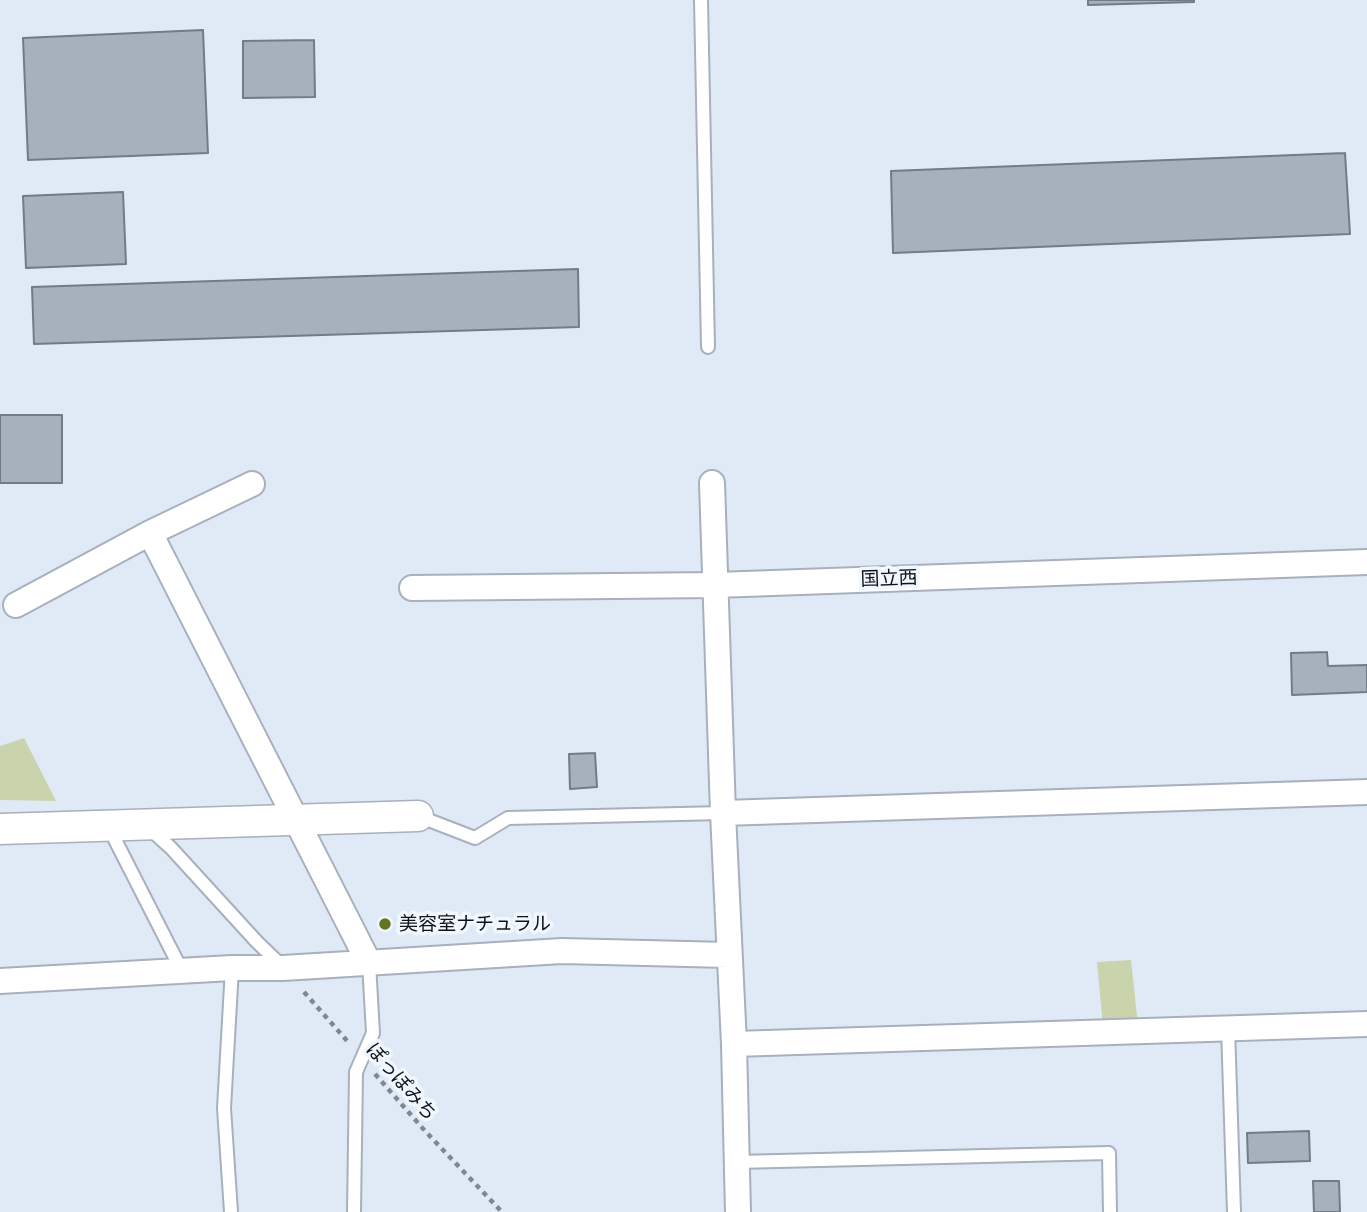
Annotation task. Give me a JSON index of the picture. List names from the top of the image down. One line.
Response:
{"streets":{"street":["国立西"],"path":["ぽっぽみち"]},"places":["美容室ナチュラル"]}
